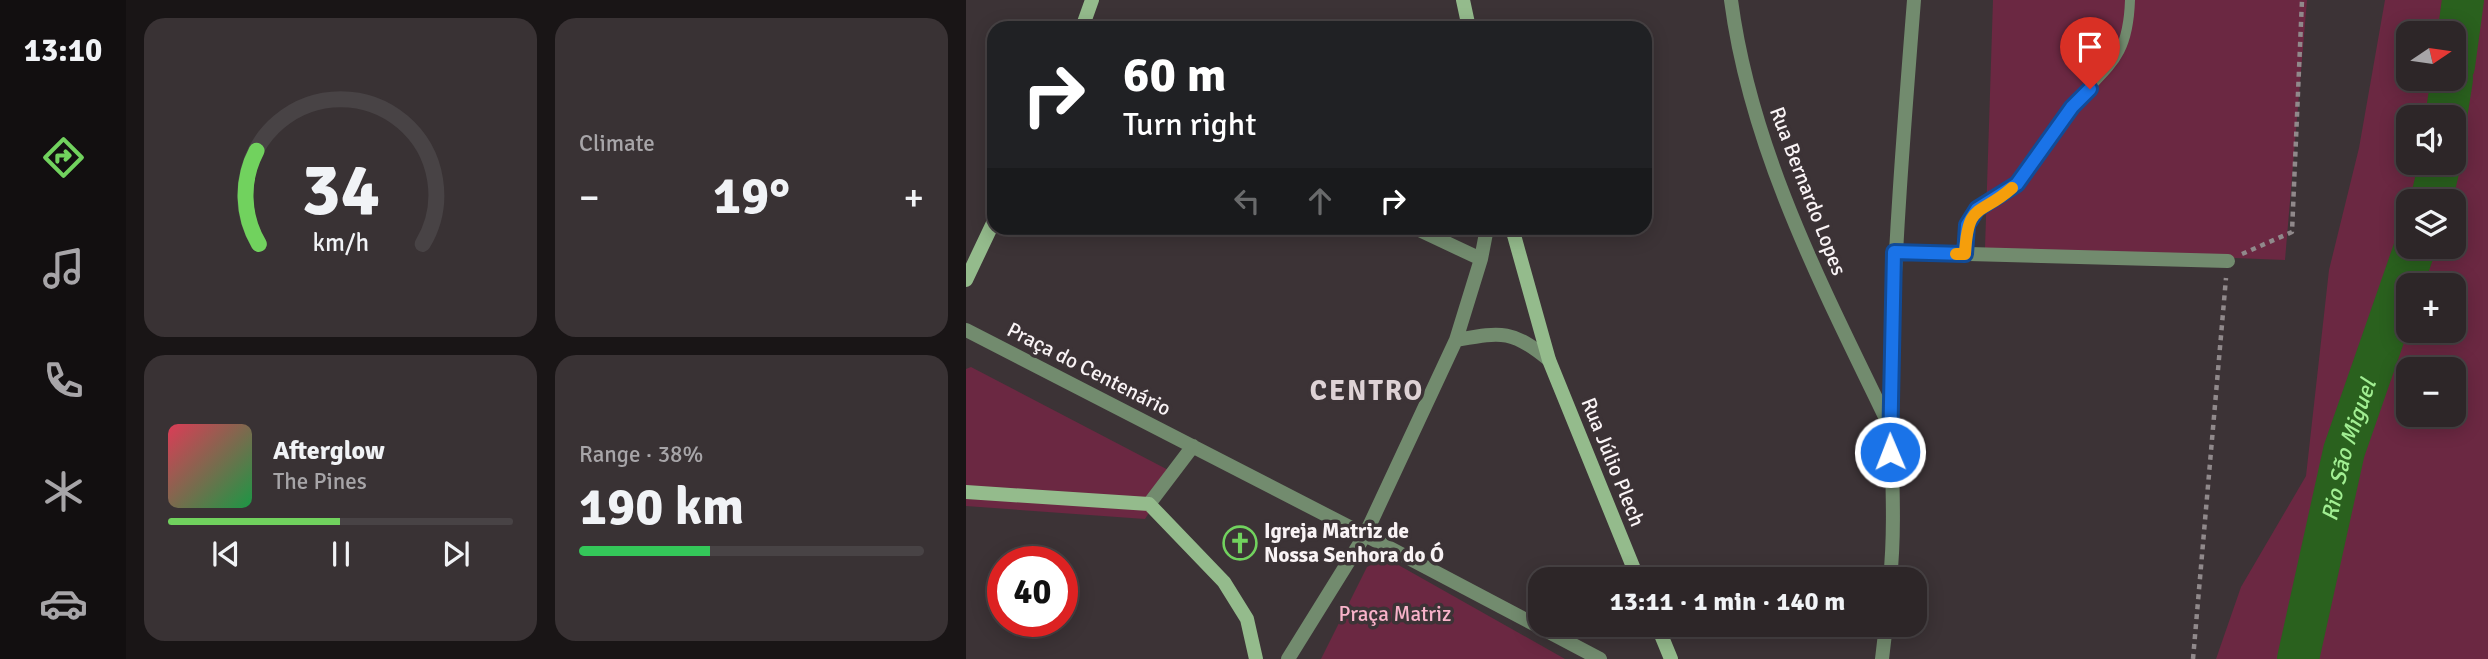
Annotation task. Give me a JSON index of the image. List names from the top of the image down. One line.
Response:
{"streets":{"main road":["Rua Júlio Plech"],"street":["Rua Bernardo Lopes","Praça do Centenário"]},"districts":["CENTRO"],"water":["Rio São Miguel"],"parks":["Praça Matriz"],"places":{"church":["Igreja Matriz de Nossa Senhora do Ó"]},"north":"right","page":{"tabs":"13:10","tile":["Climate",["Range · 38%","190 km"]],"map_buttons":["+","−"],"turn":["60 m","Turn right"],"heat":["−","19°","+"],"song":["Afterglow","The Pines"],"limit":"40","trip":"13:11 · 1 min · 140 m","gauge":["34","km/h"]}}
